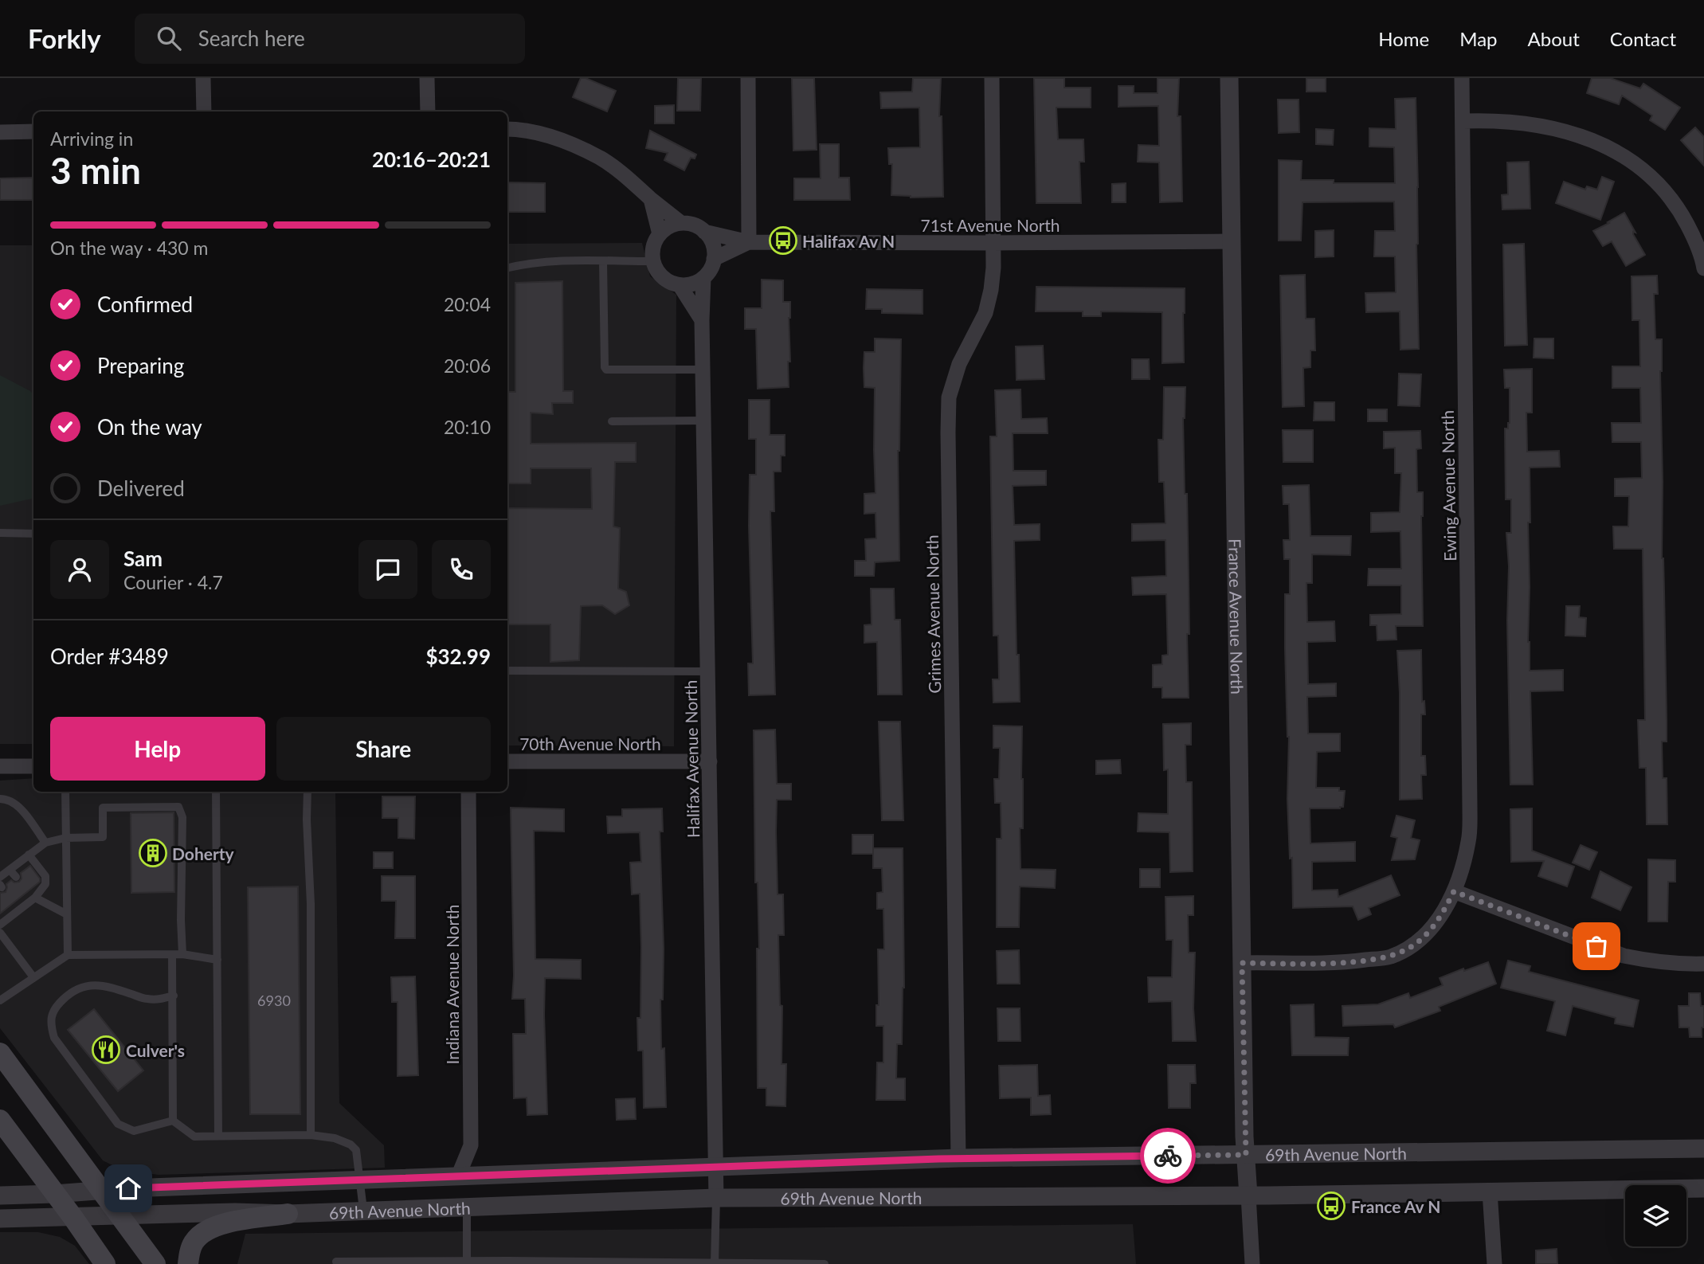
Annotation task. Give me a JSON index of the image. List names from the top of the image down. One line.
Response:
{"streets":{"street":["71st Avenue North","Ewing Avenue North","Grimes Avenue North","France Avenue North","70th Avenue North","Halifax Avenue North","Indiana Avenue North","69th Avenue North"]},"crossings":[["71st Avenue North","Grimes Avenue North"],["71st Avenue North","France Avenue North"],["71st Avenue North","Halifax Avenue North"],["Ewing Avenue North","France Avenue North"],["Grimes Avenue North","69th Avenue North"],["France Avenue North","69th Avenue North"],["70th Avenue North","Halifax Avenue North"],["Halifax Avenue North","69th Avenue North"],["Indiana Avenue North","69th Avenue North"]],"places":{"bus stop":["Halifax Av N","France Av N"],"building":["Doherty"],"restaurant":["Culver's"]},"house_numbers":["6930"],"page":{"header":"Forkly","search":"Search here","nav":["Home","Map","About","Contact"],"heading":["3 min","Arriving in","20:16–20:21"],"panel":["Sam","Courier · 4.7","Order #3489","$32.99"],"bar":"On the way · 430 m","list":[["Confirmed","20:04"],["Preparing","20:06"],["On the way","20:10"],"Delivered"],"buttons":["Help","Share"]}}
